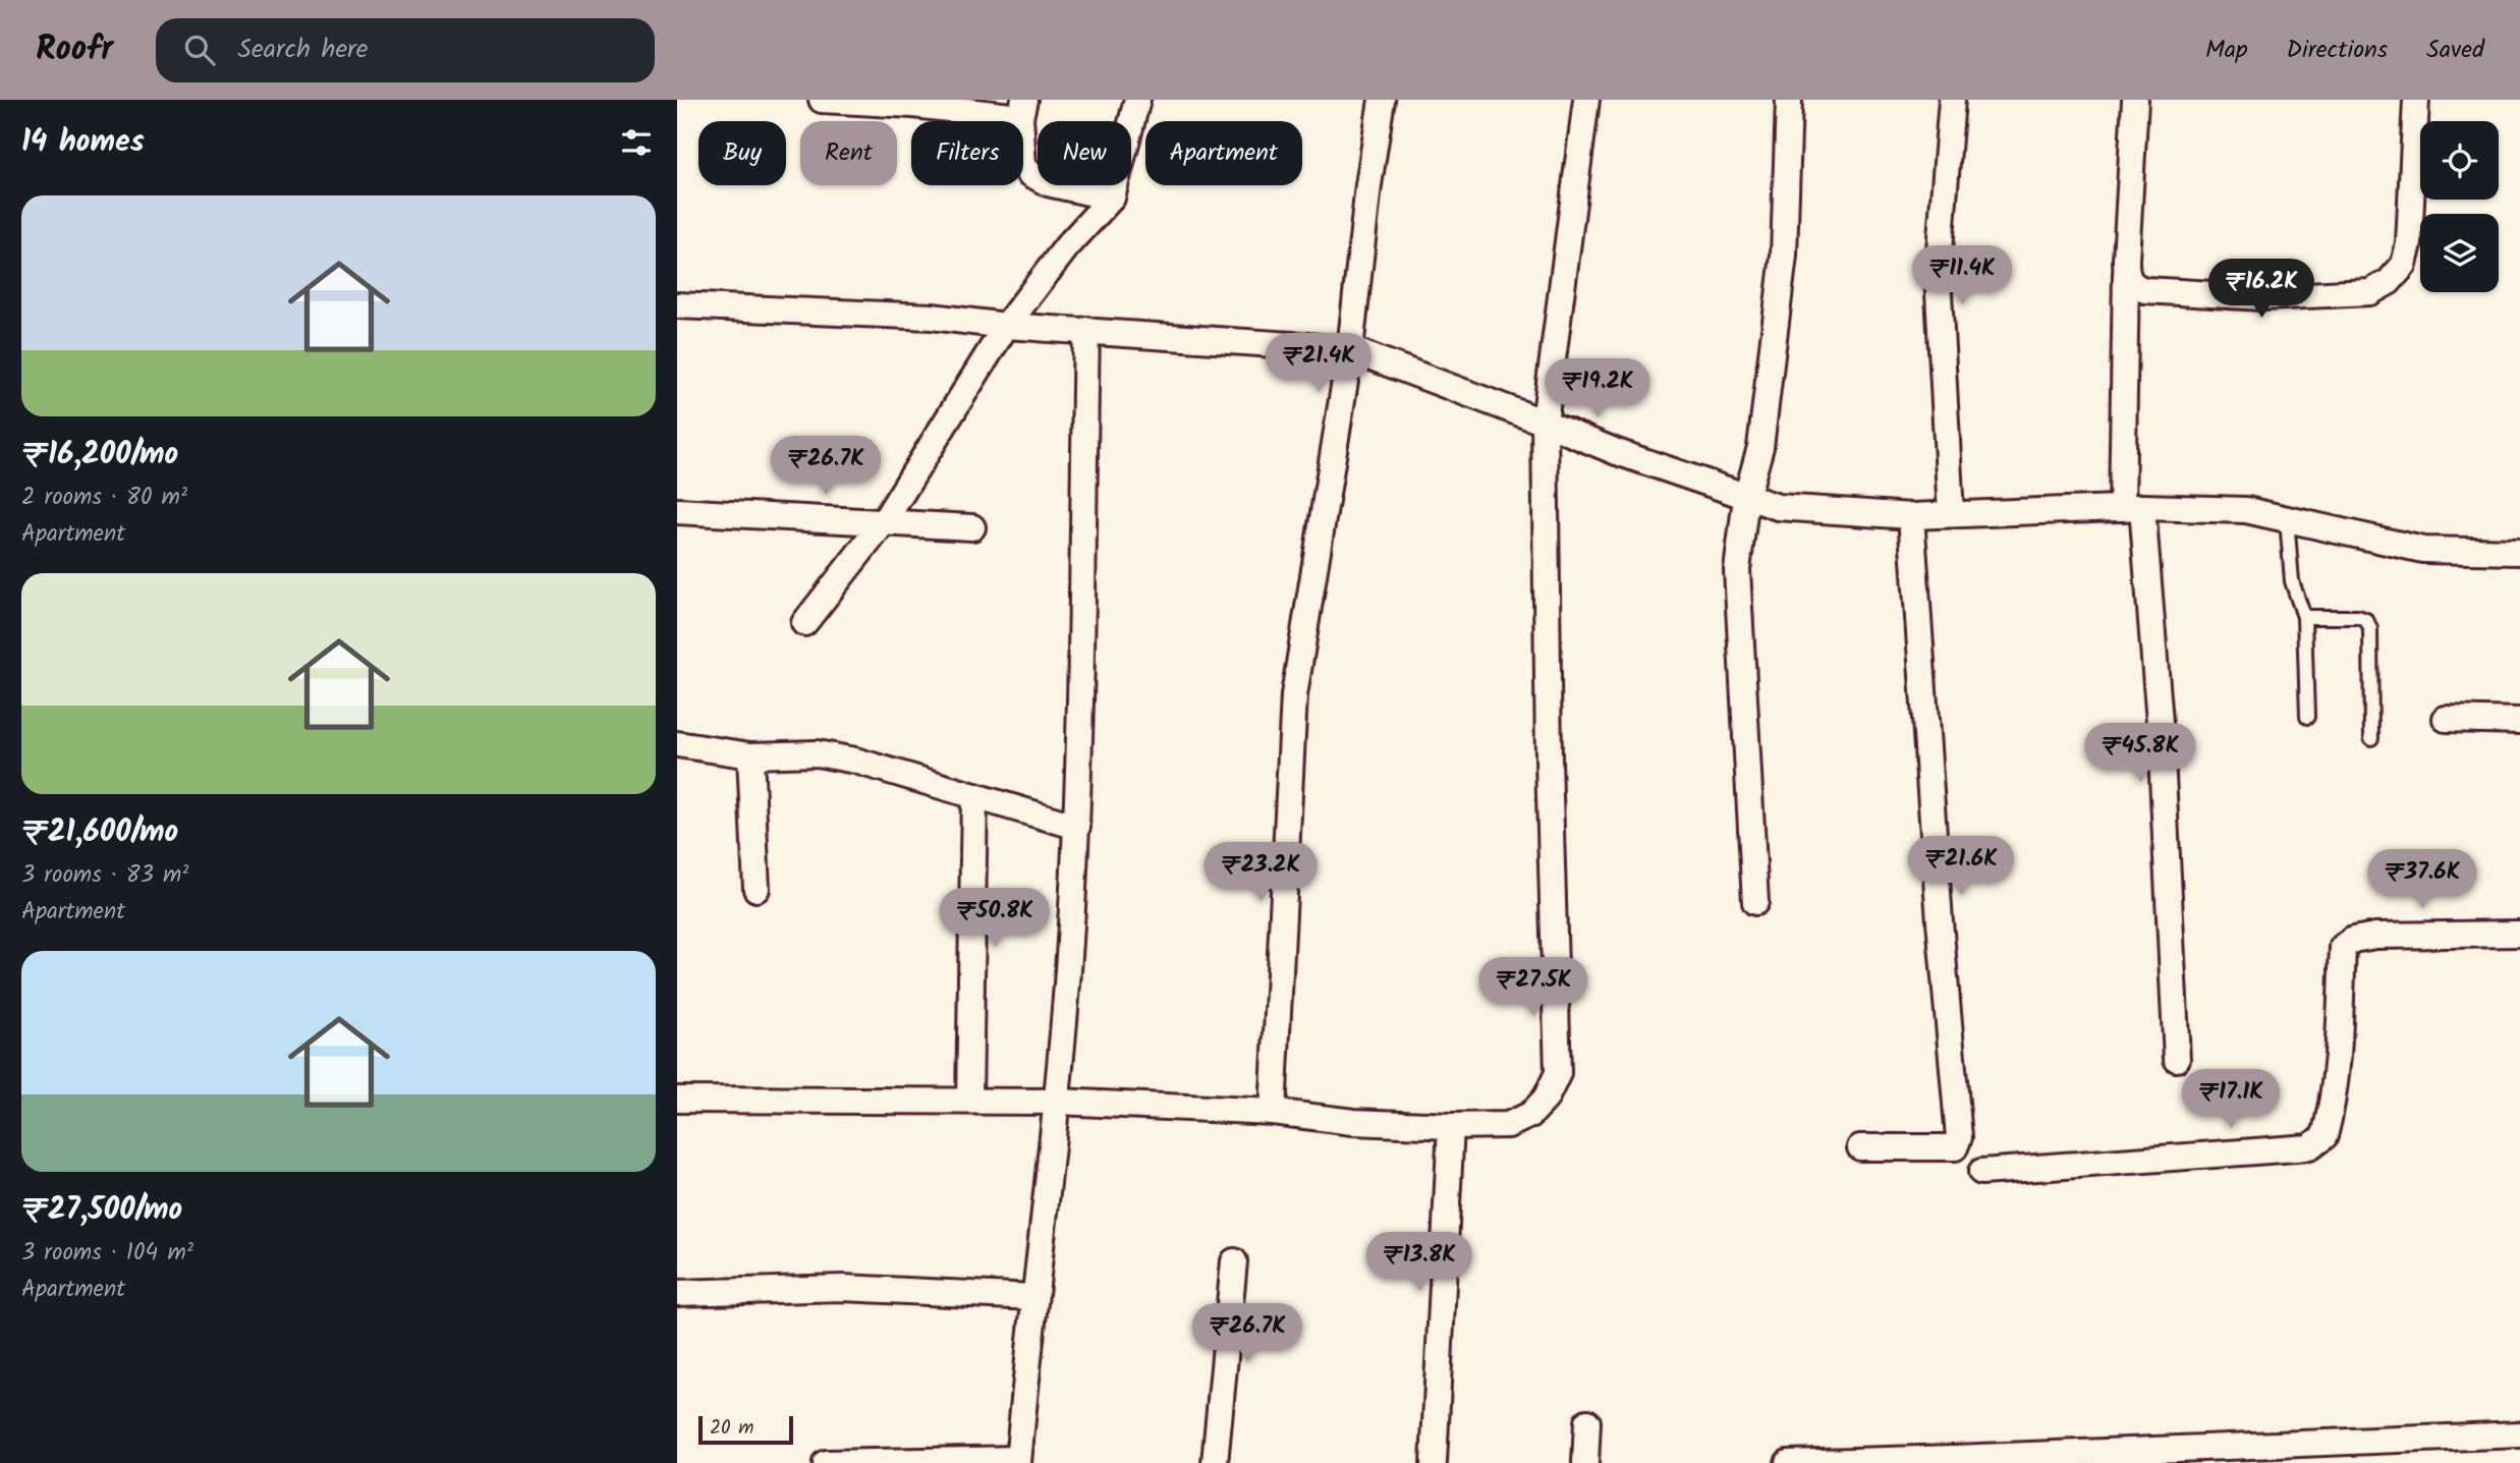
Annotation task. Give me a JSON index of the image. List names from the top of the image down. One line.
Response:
{"scale_bar":"20 m","page":{"header":"Roofr","search":"Search here","nav":["Map","Directions","Saved"],"heading":"14 homes","chip":["Buy","Rent","Filters","New","Apartment"],"list":[{"name":"₹16,200/mo","note":"2 rooms · 80 m² · Apartment"},{"name":"₹21,600/mo","note":"3 rooms · 83 m² · Apartment"},{"name":"₹27,500/mo","note":"3 rooms · 104 m² · Apartment"}],"price":["₹11.4K","₹16.2K","₹21.4K","₹19.2K","₹26.7K","₹45.8K","₹21.6K","₹23.2K","₹37.6K","₹50.8K","₹27.5K","₹17.1K","₹13.8K","₹26.7K"],"scale":"20 m"}}
